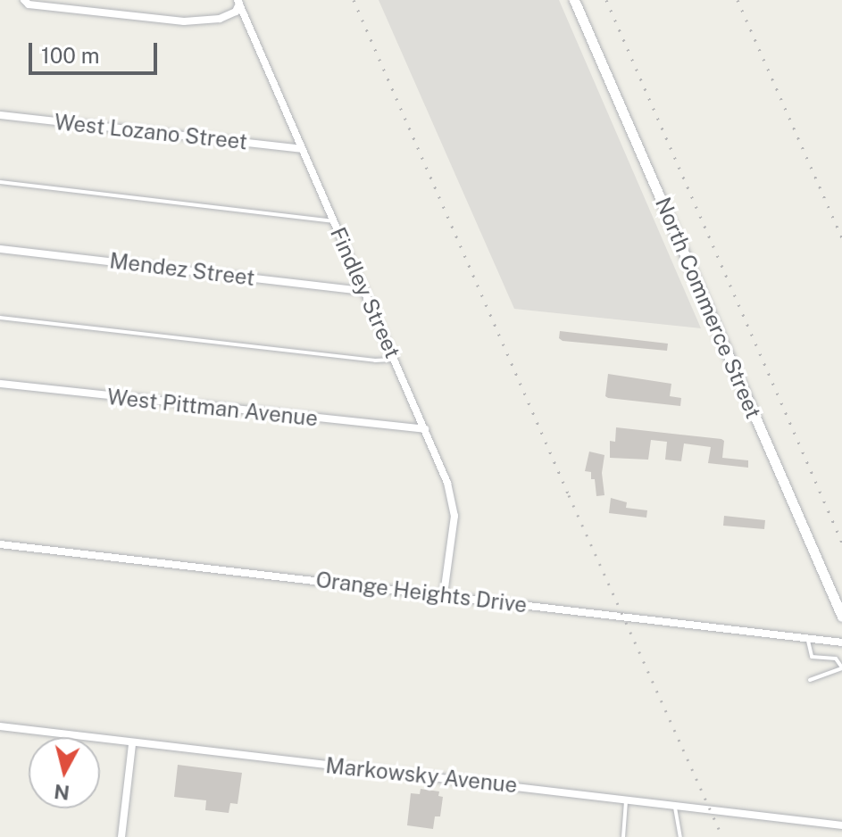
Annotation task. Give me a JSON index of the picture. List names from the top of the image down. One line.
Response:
{"streets":{"main road":["North Commerce Street"],"street":["West Lozano Street","Mendez Street","Findley Street","West Pittman Avenue","Orange Heights Drive","Markowsky Avenue"]},"crossings":[["West Lozano Street","Findley Street"],["Mendez Street","Findley Street"],["Findley Street","West Pittman Avenue"],["Findley Street","Orange Heights Drive"]],"scale_bar":"100 m","north":"bottom"}
